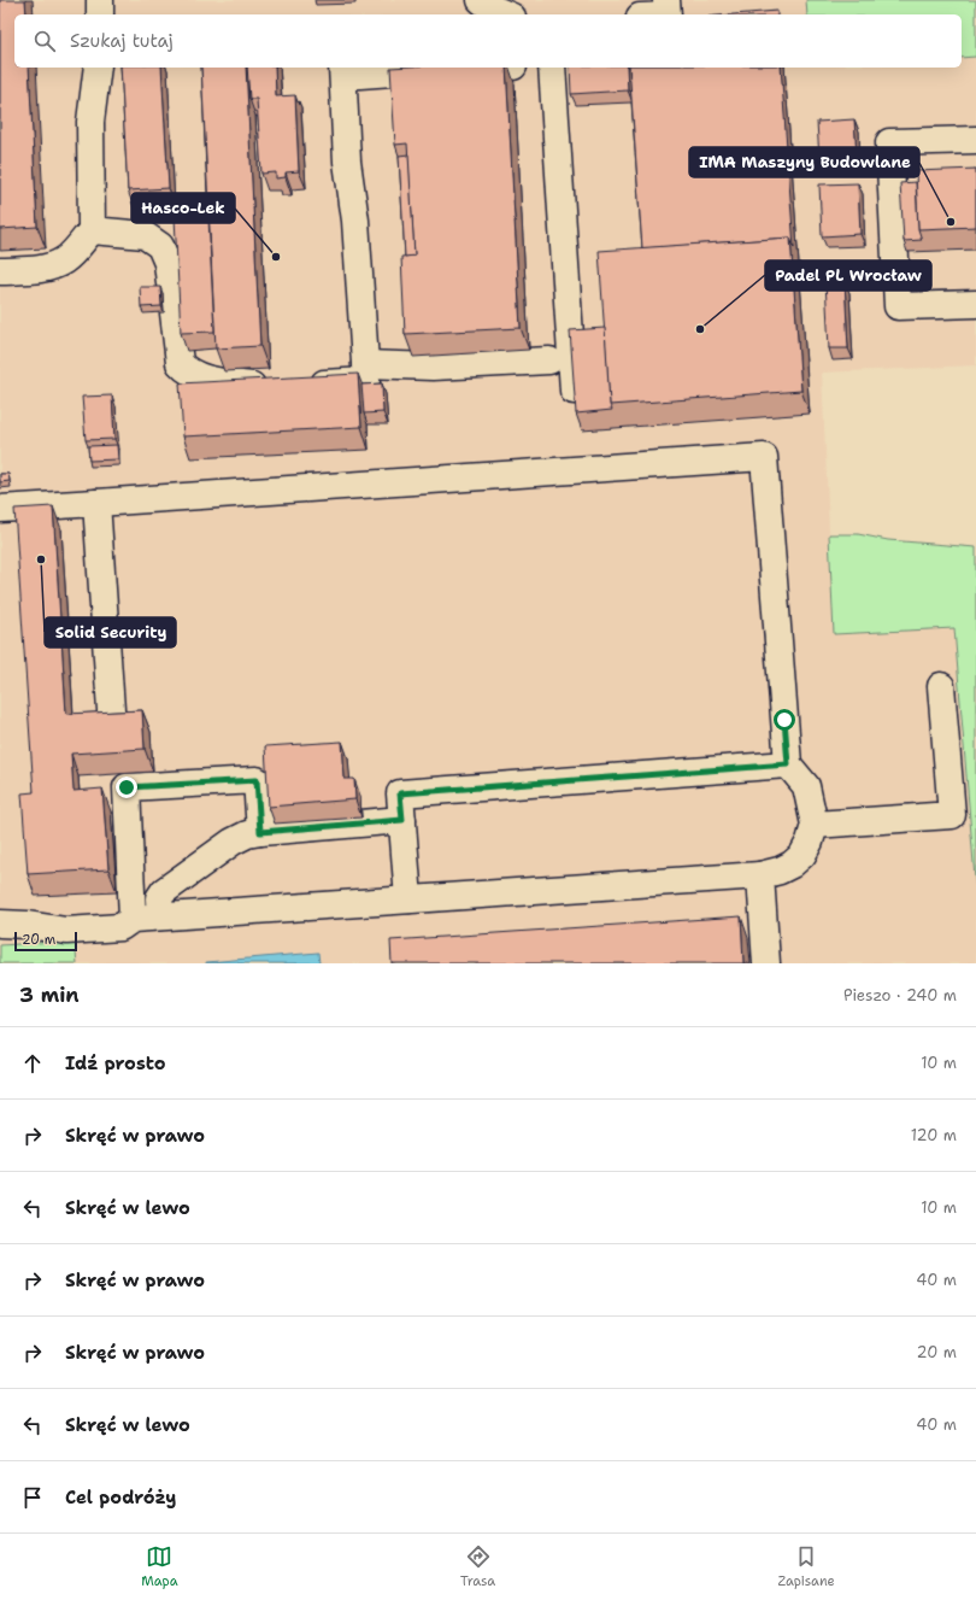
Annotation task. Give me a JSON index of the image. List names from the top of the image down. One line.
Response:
{"places":["IMA Maszyny Budowlane","Hasco-Lek","Padel PL Wrocław","Solid Security"],"scale_bar":"20 m","page":{"search":"Szukaj tutaj","scale":"20 m","heading":["3 min","Pieszo · 240 m"],"list":[["Idź prosto","10 m"],["Skręć w prawo","120 m"],["Skręć w lewo","10 m"],["Skręć w prawo","40 m"],["Skręć w prawo","20 m"],["Skręć w lewo","40 m"],"Cel podróży"],"nav":["Mapa","Trasa","Zapisane"]}}
